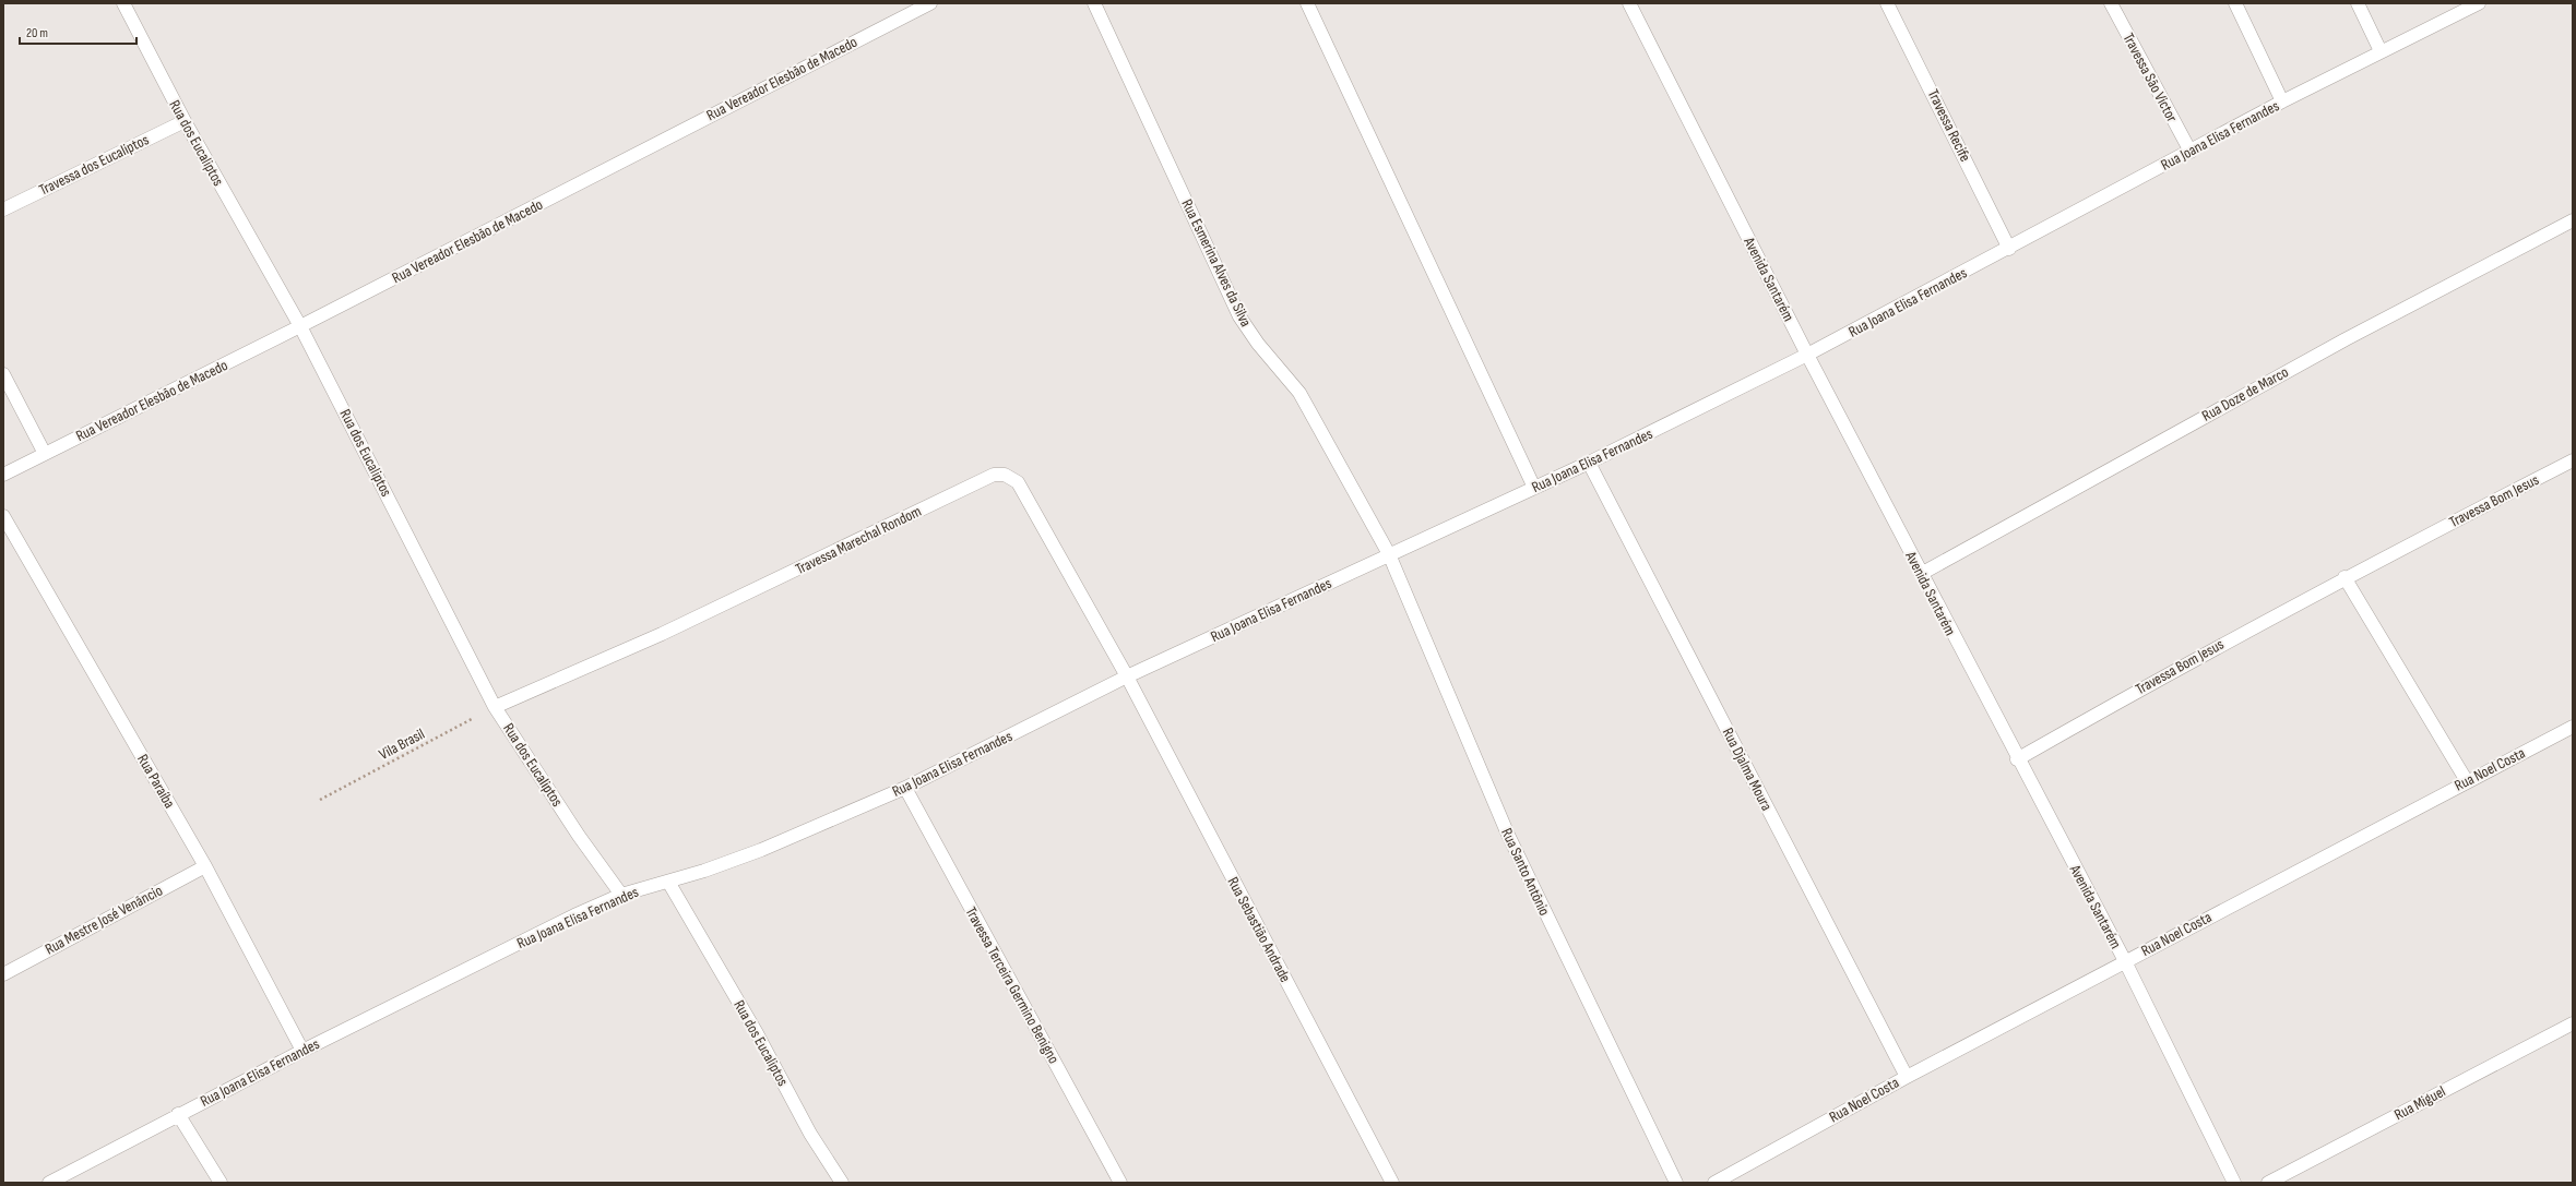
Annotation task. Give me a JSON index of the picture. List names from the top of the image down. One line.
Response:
{"streets":{"street":["Travessa São Victor","Rua Vereador Elesbão de Macedo","Travessa Recife","Rua Joana Elisa Fernandes","Rua dos Eucaliptos","Travessa dos Eucaliptos","Rua Esmerina Alves da Silva","Avenida Santarém","Rua Doze de Marco","Travessa Bom Jesus","Travessa Marechal Rondom","Rua Djalma Moura","Rua Noel Costa","Rua Paraíba","Rua Santo Antônio","Rua Mestre José Venâncio","Rua Sebastião Andrade","Travessa Terceira Germino Benigno","Rua Miguel"],"path":["Vila Brasil"]},"crossings":[["Travessa São Victor","Rua Joana Elisa Fernandes"],["Rua Vereador Elesbão de Macedo","Rua dos Eucaliptos"],["Travessa Recife","Rua Joana Elisa Fernandes"],["Rua Joana Elisa Fernandes","Rua dos Eucaliptos"],["Rua Joana Elisa Fernandes","Rua Esmerina Alves da Silva"],["Rua Joana Elisa Fernandes","Avenida Santarém"],["Rua Joana Elisa Fernandes","Travessa Marechal Rondom"],["Rua Joana Elisa Fernandes","Rua Djalma Moura"],["Rua Joana Elisa Fernandes","Rua Paraíba"],["Rua Joana Elisa Fernandes","Rua Santo Antônio"],["Rua Joana Elisa Fernandes","Rua Sebastião Andrade"],["Rua Joana Elisa Fernandes","Travessa Terceira Germino Benigno"],["Rua dos Eucaliptos","Travessa dos Eucaliptos"],["Rua dos Eucaliptos","Travessa Marechal Rondom"],["Rua dos Eucaliptos","Vila Brasil"],["Rua Esmerina Alves da Silva","Rua Santo Antônio"],["Avenida Santarém","Rua Doze de Marco"],["Avenida Santarém","Travessa Bom Jesus"],["Avenida Santarém","Rua Noel Costa"],["Travessa Marechal Rondom","Vila Brasil"],["Travessa Marechal Rondom","Rua Sebastião Andrade"],["Rua Djalma Moura","Rua Noel Costa"],["Rua Paraíba","Rua Mestre José Venâncio"]],"scale_bar":"20 m"}
